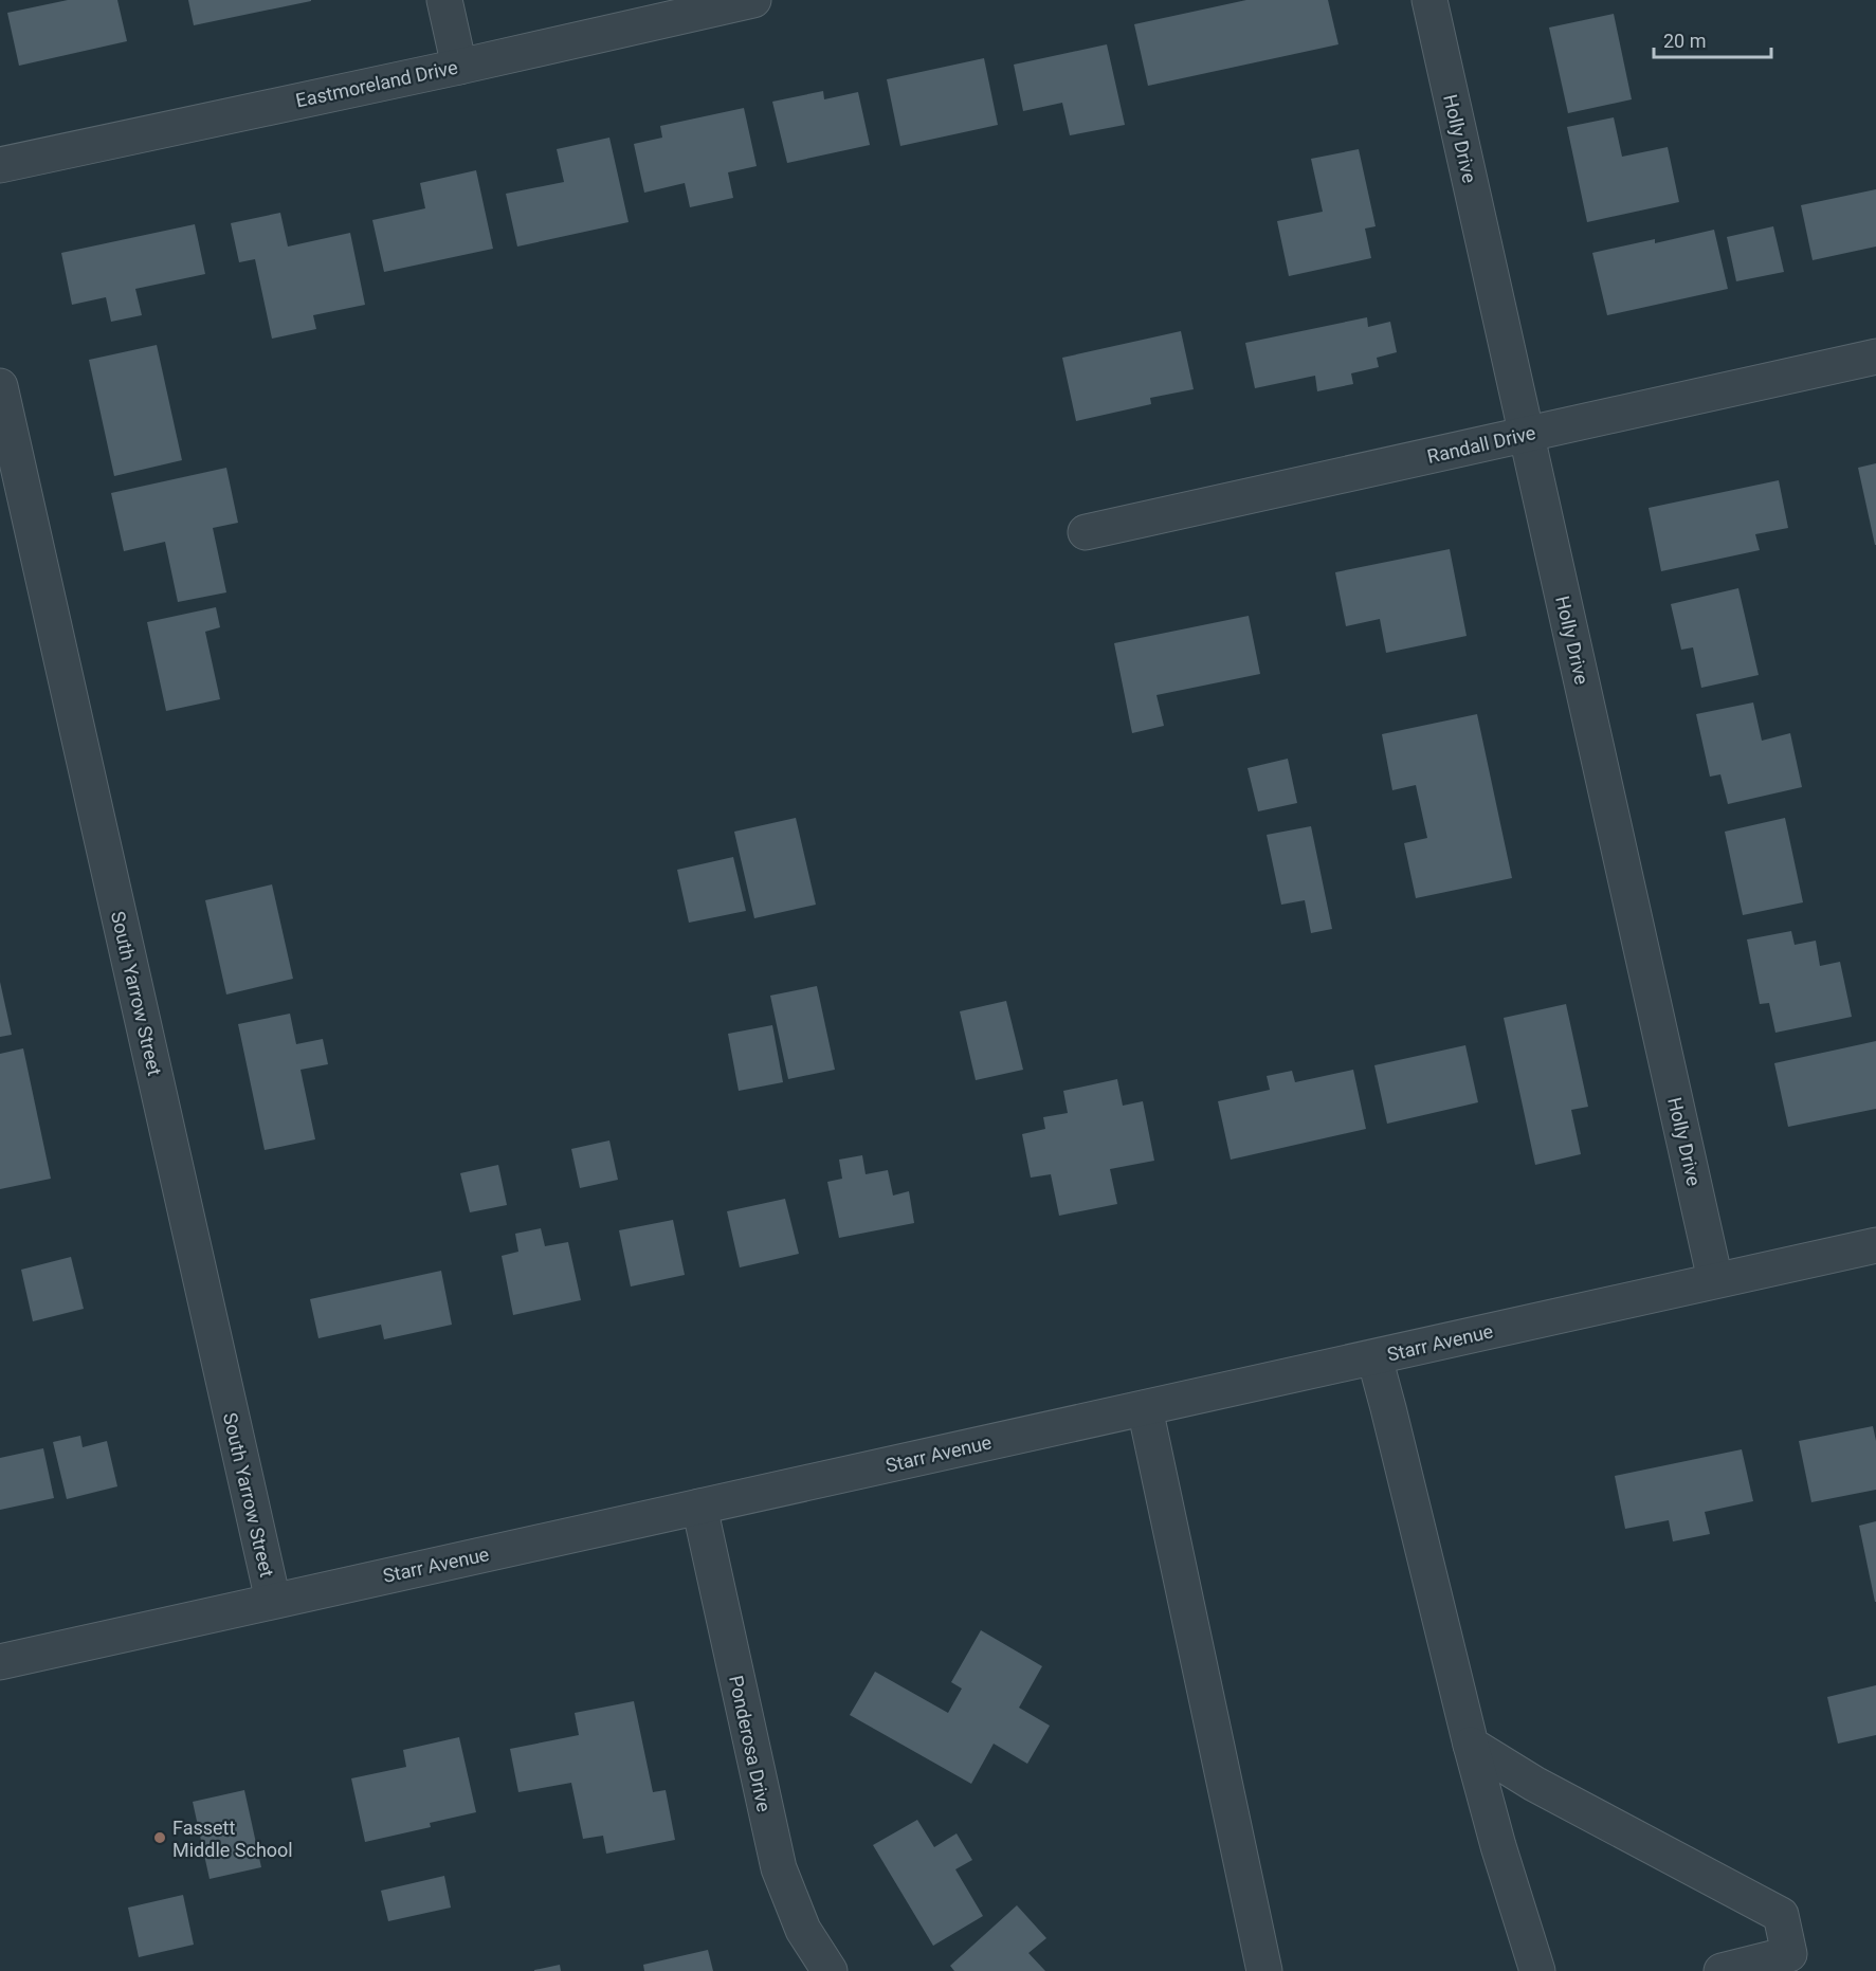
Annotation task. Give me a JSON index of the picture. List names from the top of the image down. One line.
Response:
{"streets":{"street":["Eastmoreland Drive","Holly Drive","Randall Drive","South Yarrow Street","Starr Avenue","Ponderosa Drive"]},"crossings":[["Holly Drive","Randall Drive"],["Holly Drive","Starr Avenue"],["South Yarrow Street","Starr Avenue"],["Starr Avenue","Ponderosa Drive"]],"places":["Fassett Middle School"],"scale_bar":"20 m"}
